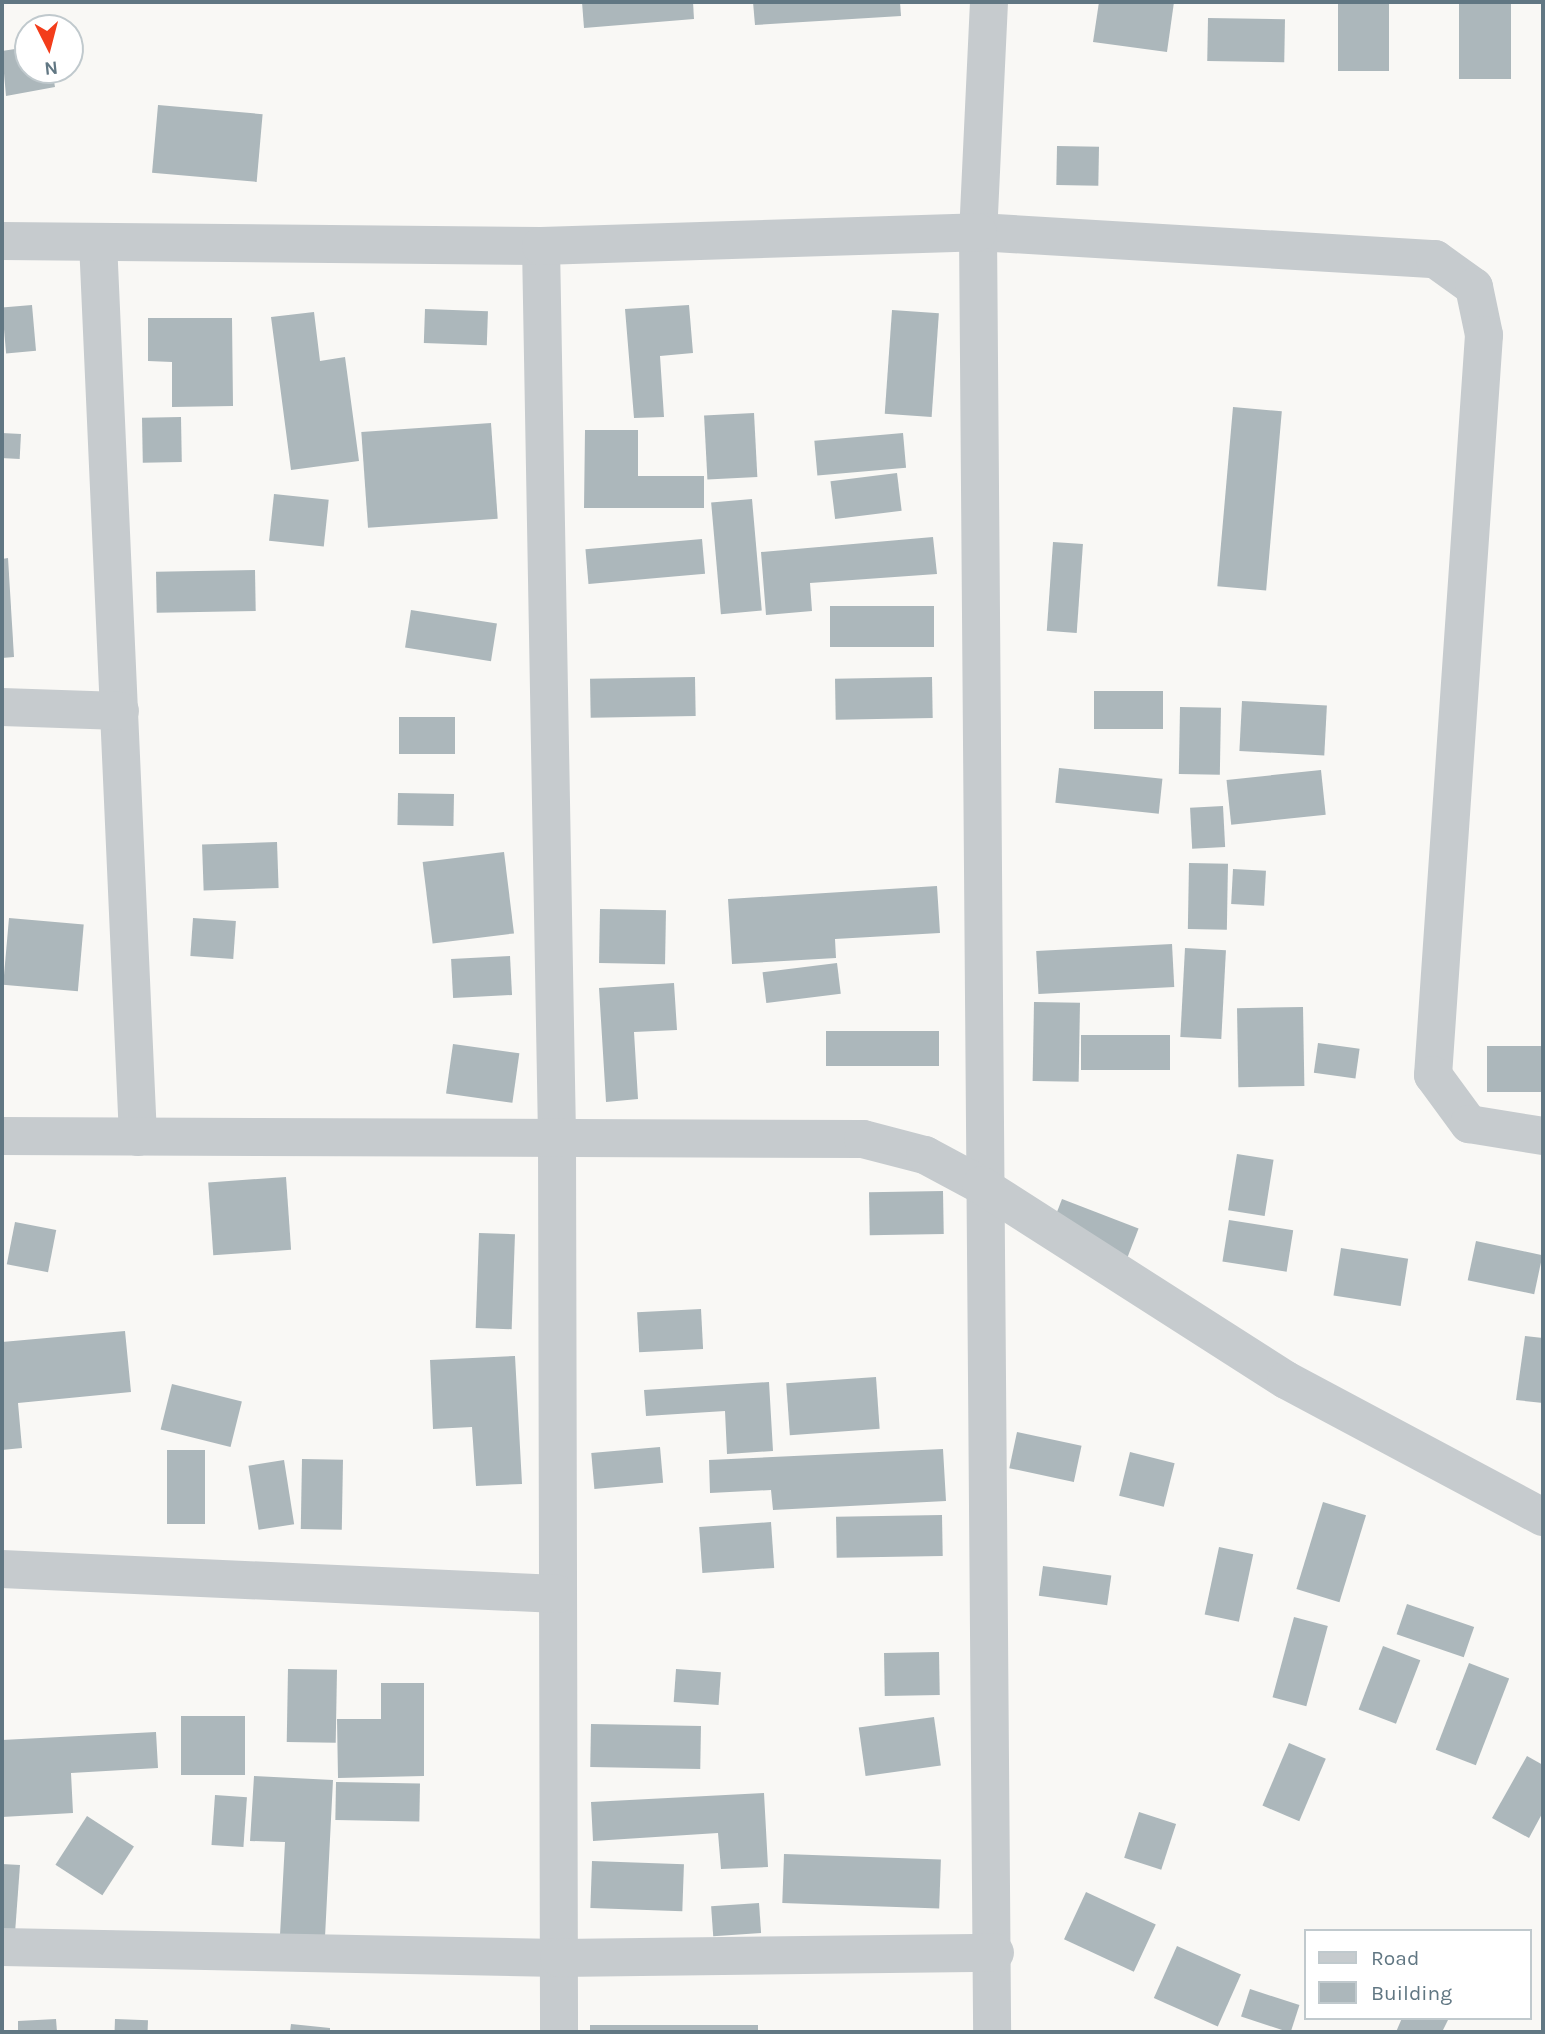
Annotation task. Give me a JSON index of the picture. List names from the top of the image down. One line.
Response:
{"legend":["Road","Building"],"north":"bottom"}
